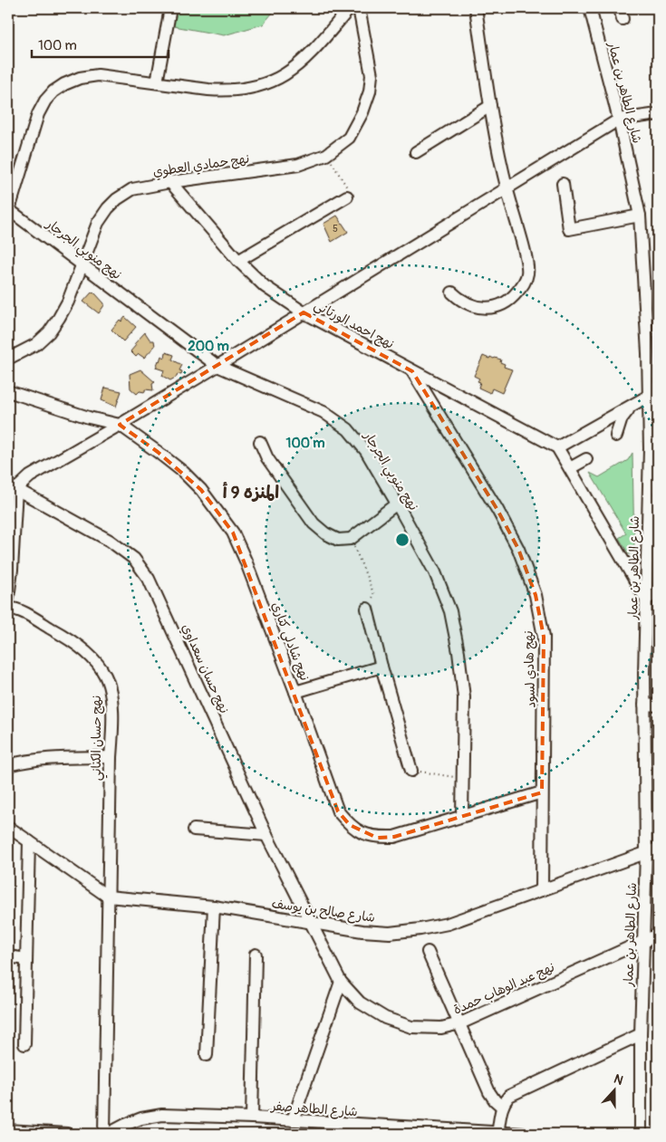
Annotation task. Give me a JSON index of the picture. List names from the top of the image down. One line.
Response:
{"streets":{"street":["شارع الطاهر بن عمار","نهج حمادي العطوي","نهج منوبي الجرجار","نهج احمد الورتاني","نهج شادلي كتاري","نهج حسان سعداوي","نهج هادي لسود","نهج حسان الكناني","شارع صالح بن يوسف","نهج عبد الوهاب حمدة","شارع الطاهر صفر"]},"crossings":[["شارع الطاهر بن عمار","شارع صالح بن يوسف"],["شارع الطاهر بن عمار","نهج عبد الوهاب حمدة"],["نهج حمادي العطوي","نهج منوبي الجرجار"],["نهج حمادي العطوي","نهج احمد الورتاني"],["نهج منوبي الجرجار","نهج شادلي كتاري"],["نهج احمد الورتاني","نهج هادي لسود"],["نهج شادلي كتاري","نهج هادي لسود"],["نهج حسان سعداوي","شارع صالح بن يوسف"],["نهج حسان سعداوي","نهج عبد الوهاب حمدة"],["نهج هادي لسود","شارع صالح بن يوسف"],["نهج حسان الكناني","شارع صالح بن يوسف"],["شارع صالح بن يوسف","نهج عبد الوهاب حمدة"]],"districts":["المنزه 9 أ"],"house_numbers":["5"],"scale_bar":"100 m","north":"top","rings":["200 m","100 m"]}
